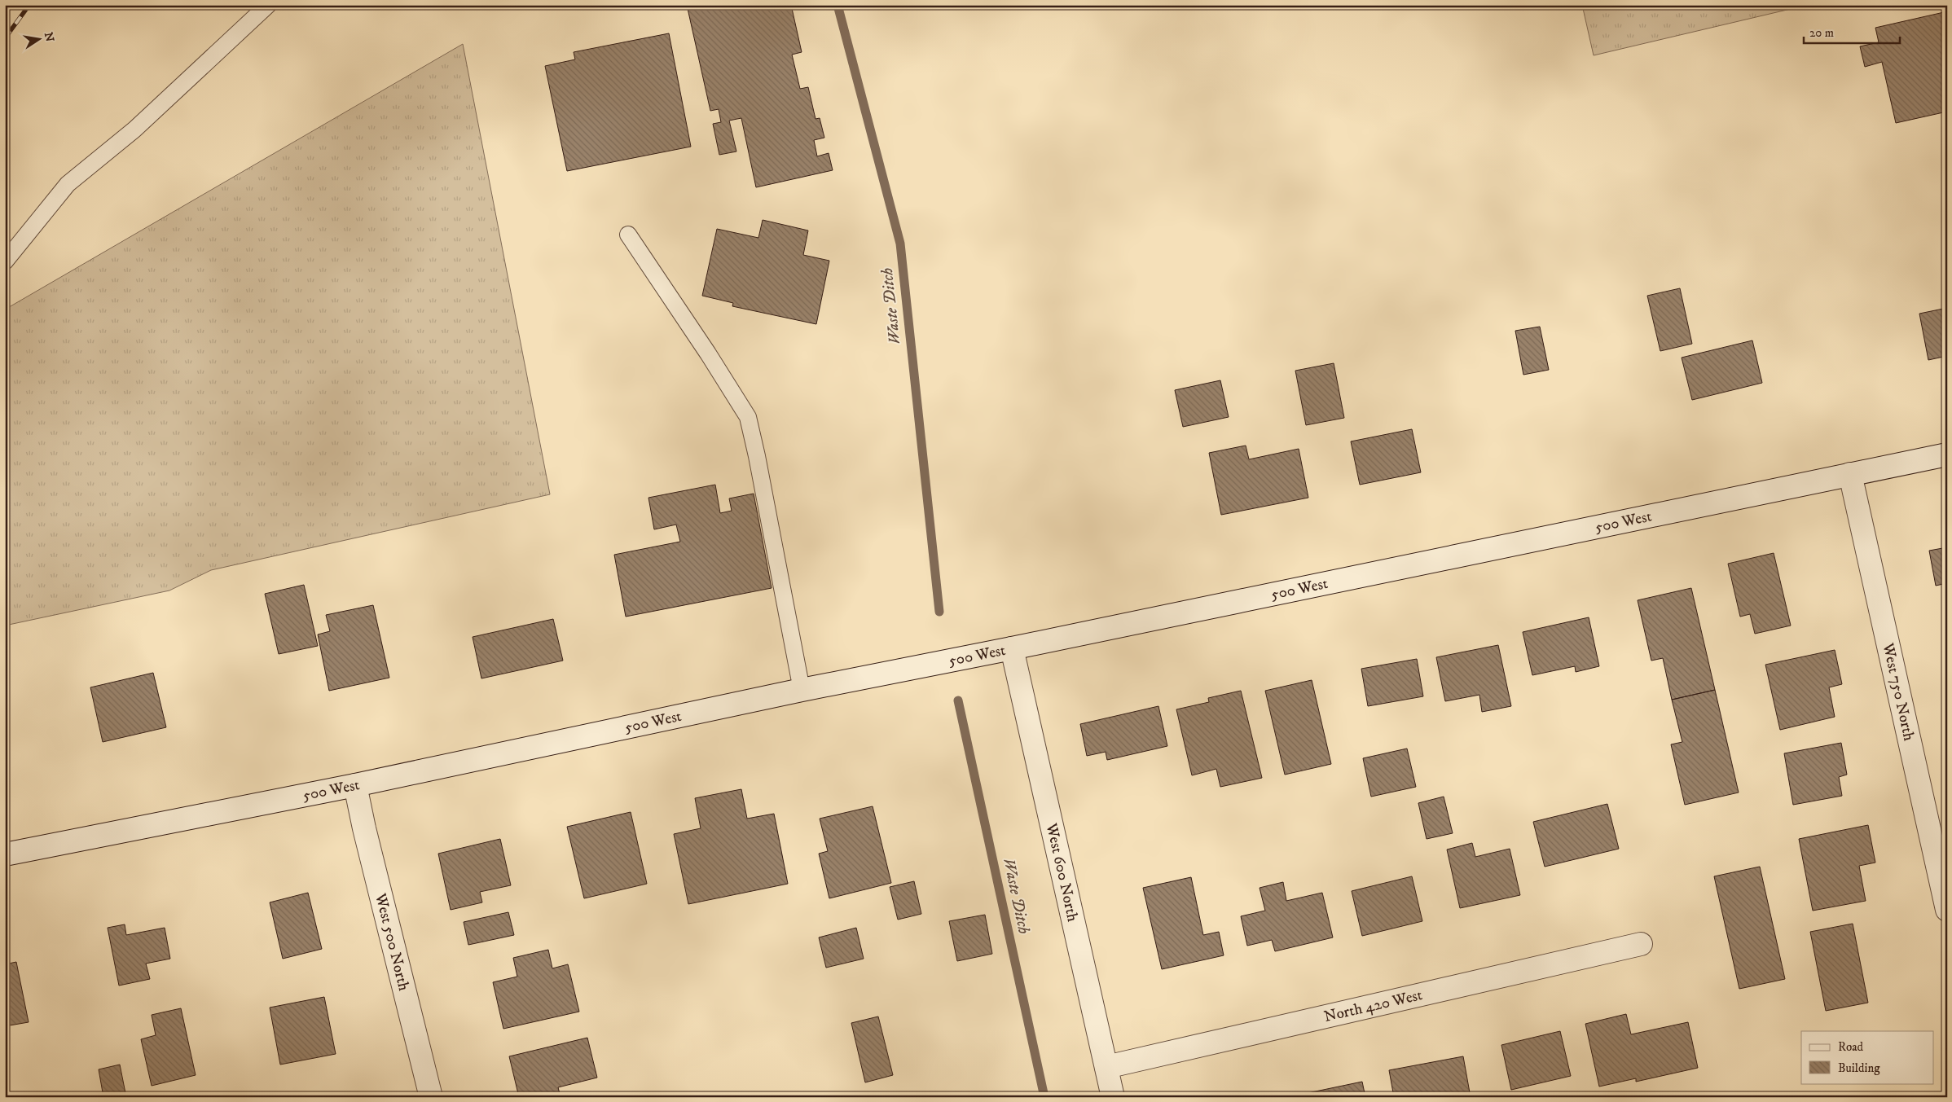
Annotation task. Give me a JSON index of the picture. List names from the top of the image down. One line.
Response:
{"streets":{"main road":["500 West","West 750 North","West 600 North","West 500 North","North 420 West"]},"crossings":[["500 West","West 750 North"],["500 West","West 600 North"],["500 West","West 500 North"],["West 600 North","North 420 West"]],"water":["Waste Ditch"],"legend":["Road","Building"],"scale_bar":"20 m","north":"right"}
